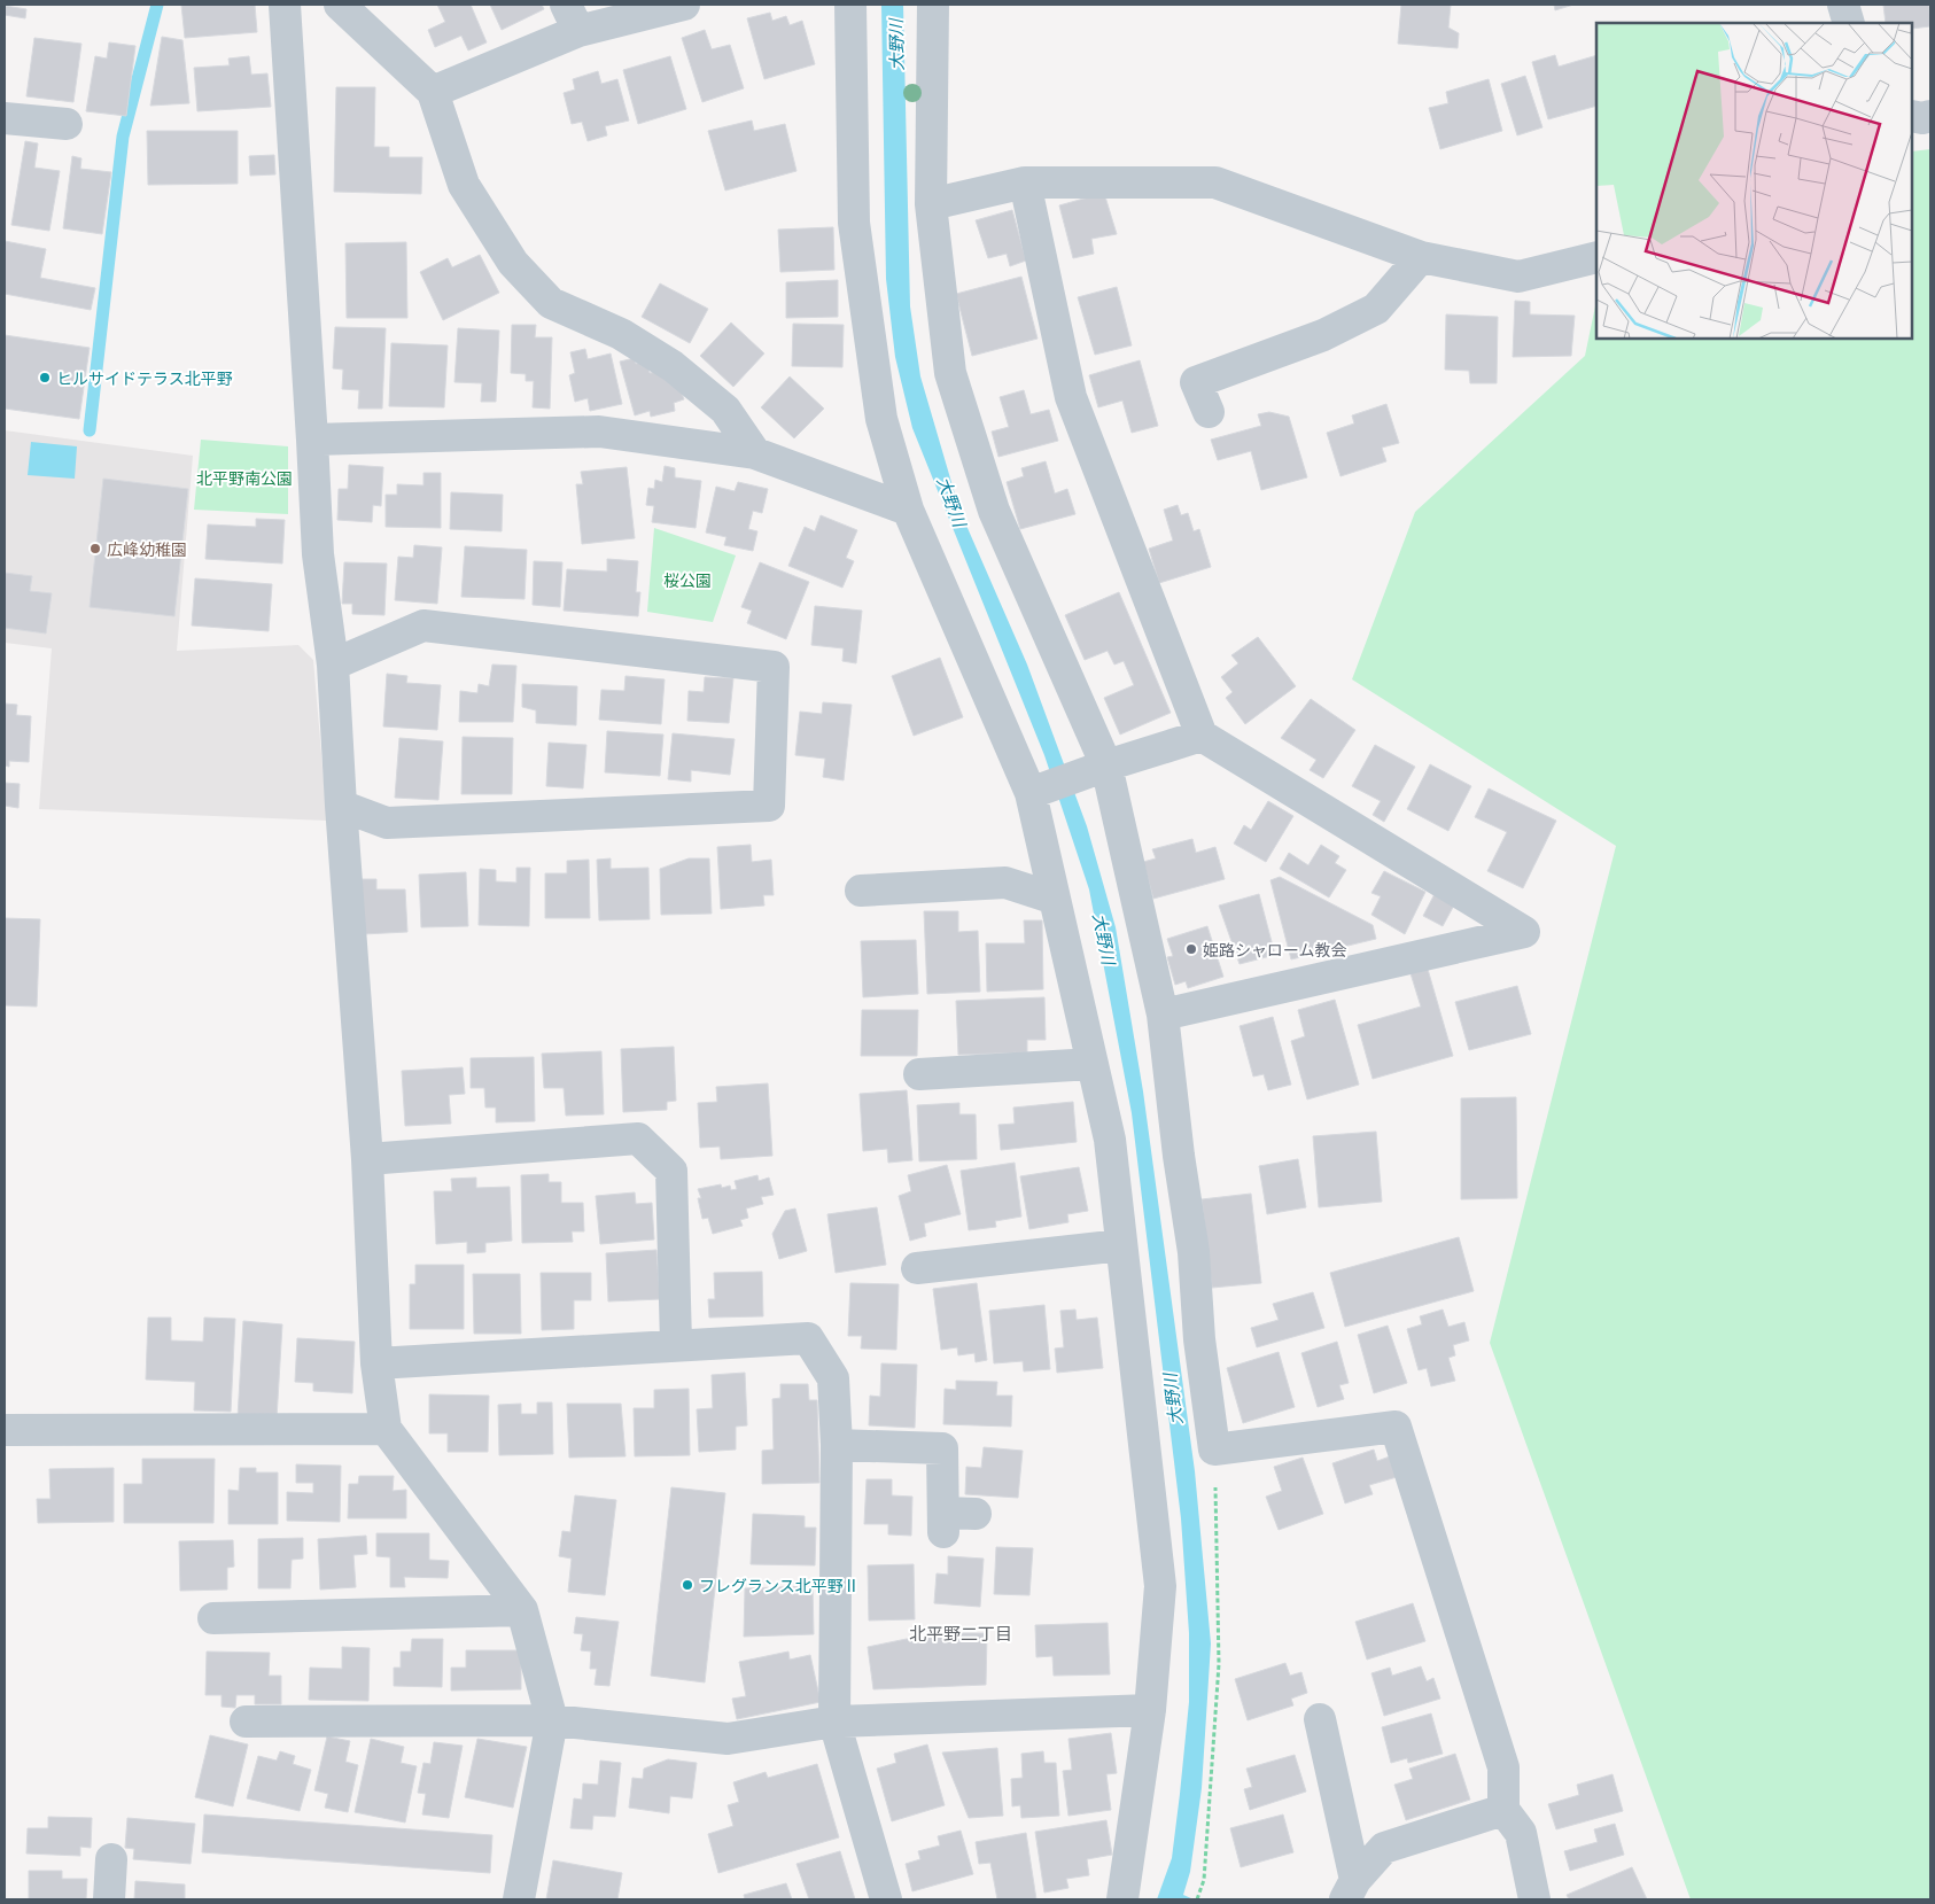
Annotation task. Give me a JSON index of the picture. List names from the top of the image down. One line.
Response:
{"districts":["北平野二丁目"],"water":["大野川"],"parks":["北平野南公園","桜公園"],"places":["ヒルサイドテラス北平野","広峰幼稚園","姫路シャローム教会","フレグランス北平野Ⅱ"]}
